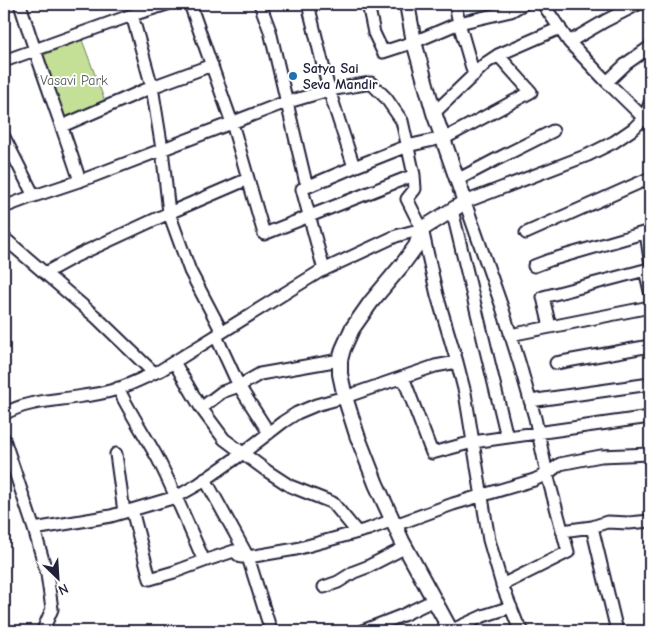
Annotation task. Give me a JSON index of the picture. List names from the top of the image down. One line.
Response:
{"parks":["Vasavi Park"],"places":["Satya Sai Seva Mandir"],"north":"bottom right"}
